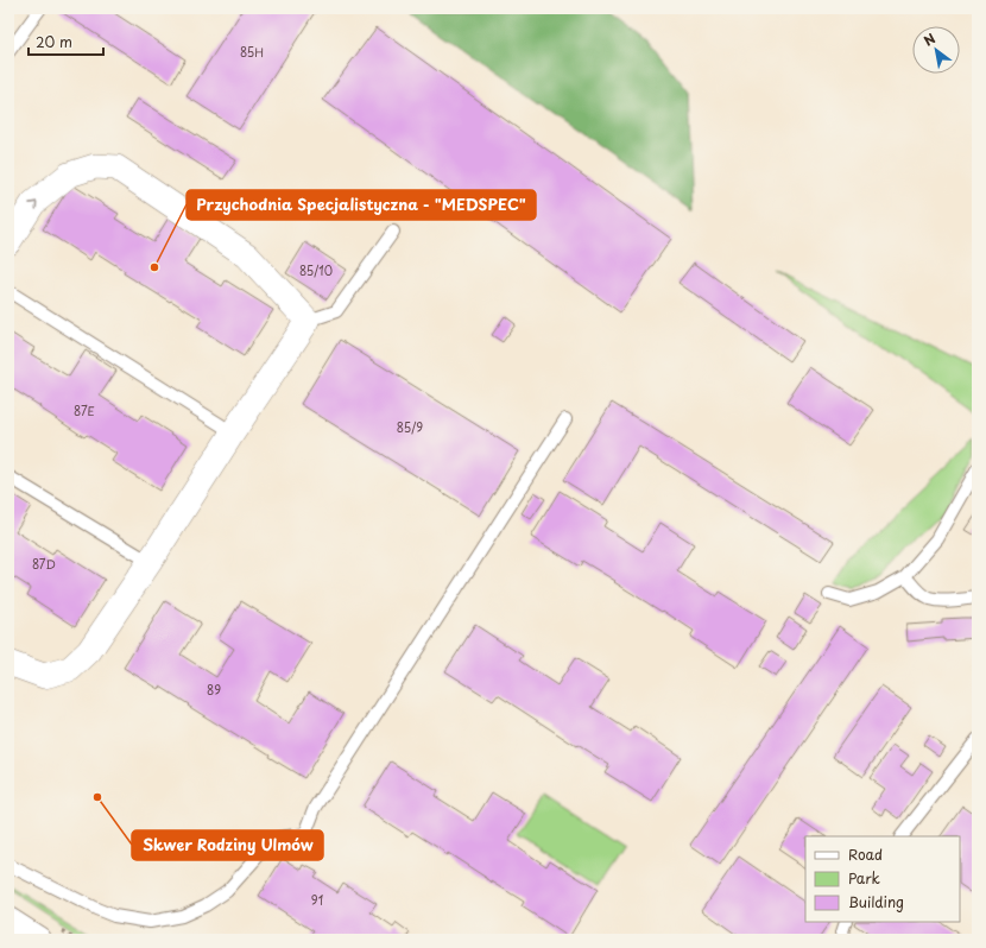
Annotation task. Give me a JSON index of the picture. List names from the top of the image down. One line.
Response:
{"places":["Przychodnia Specjalistyczna - \"MEDSPEC\"","Skwer Rodziny Ulmów"],"house_numbers":["85H","85/10","87E","85/9","87D","89","91"],"legend":["Road","Park","Building"],"scale_bar":"20 m","north":"top left"}
